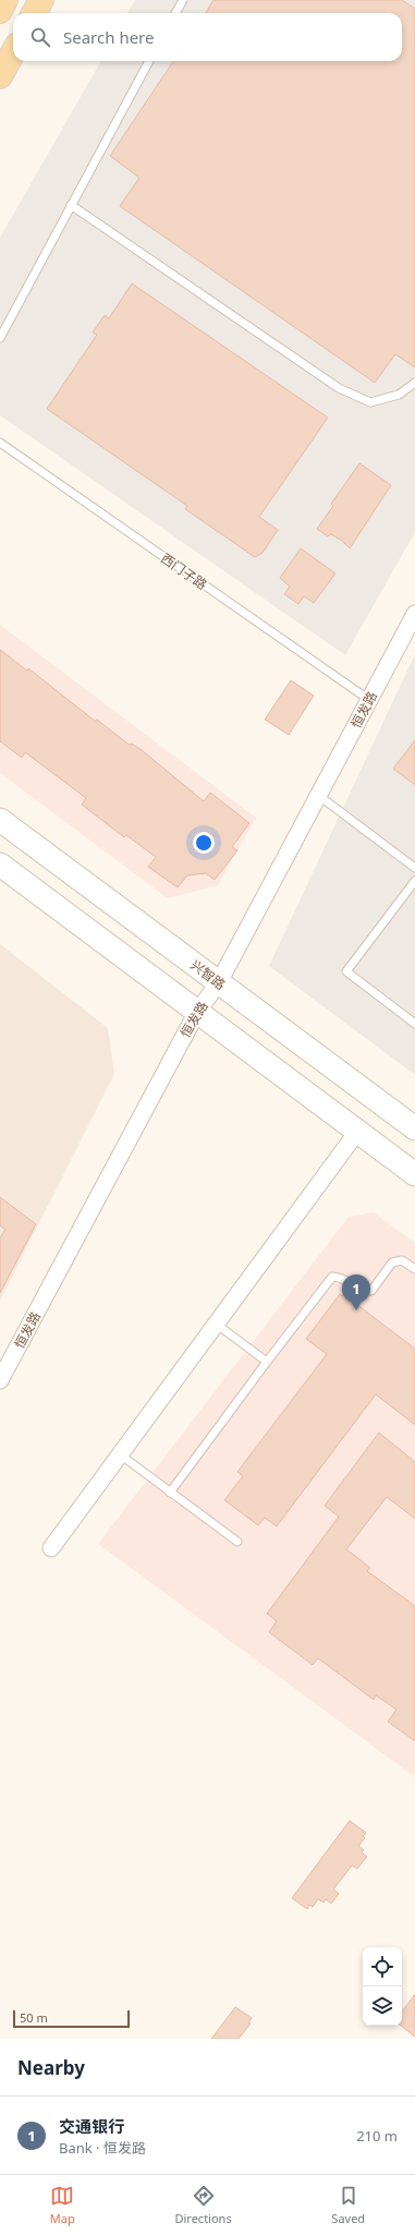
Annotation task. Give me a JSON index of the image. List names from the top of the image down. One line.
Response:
{"streets":{"main road":["兴智路"],"street":["恒发路"],"lane":["西门子路"]},"crossings":[["西门子路","恒发路"],["恒发路","兴智路"]],"scale_bar":"50 m","page":{"search":"Search here","pins":"1","scale":"50 m","heading":"Nearby","list":[{"mark":"1","name":"交通银行","note":"Bank · 恒发路","value":"210 m"}],"nav":["Map","Directions","Saved"]}}
